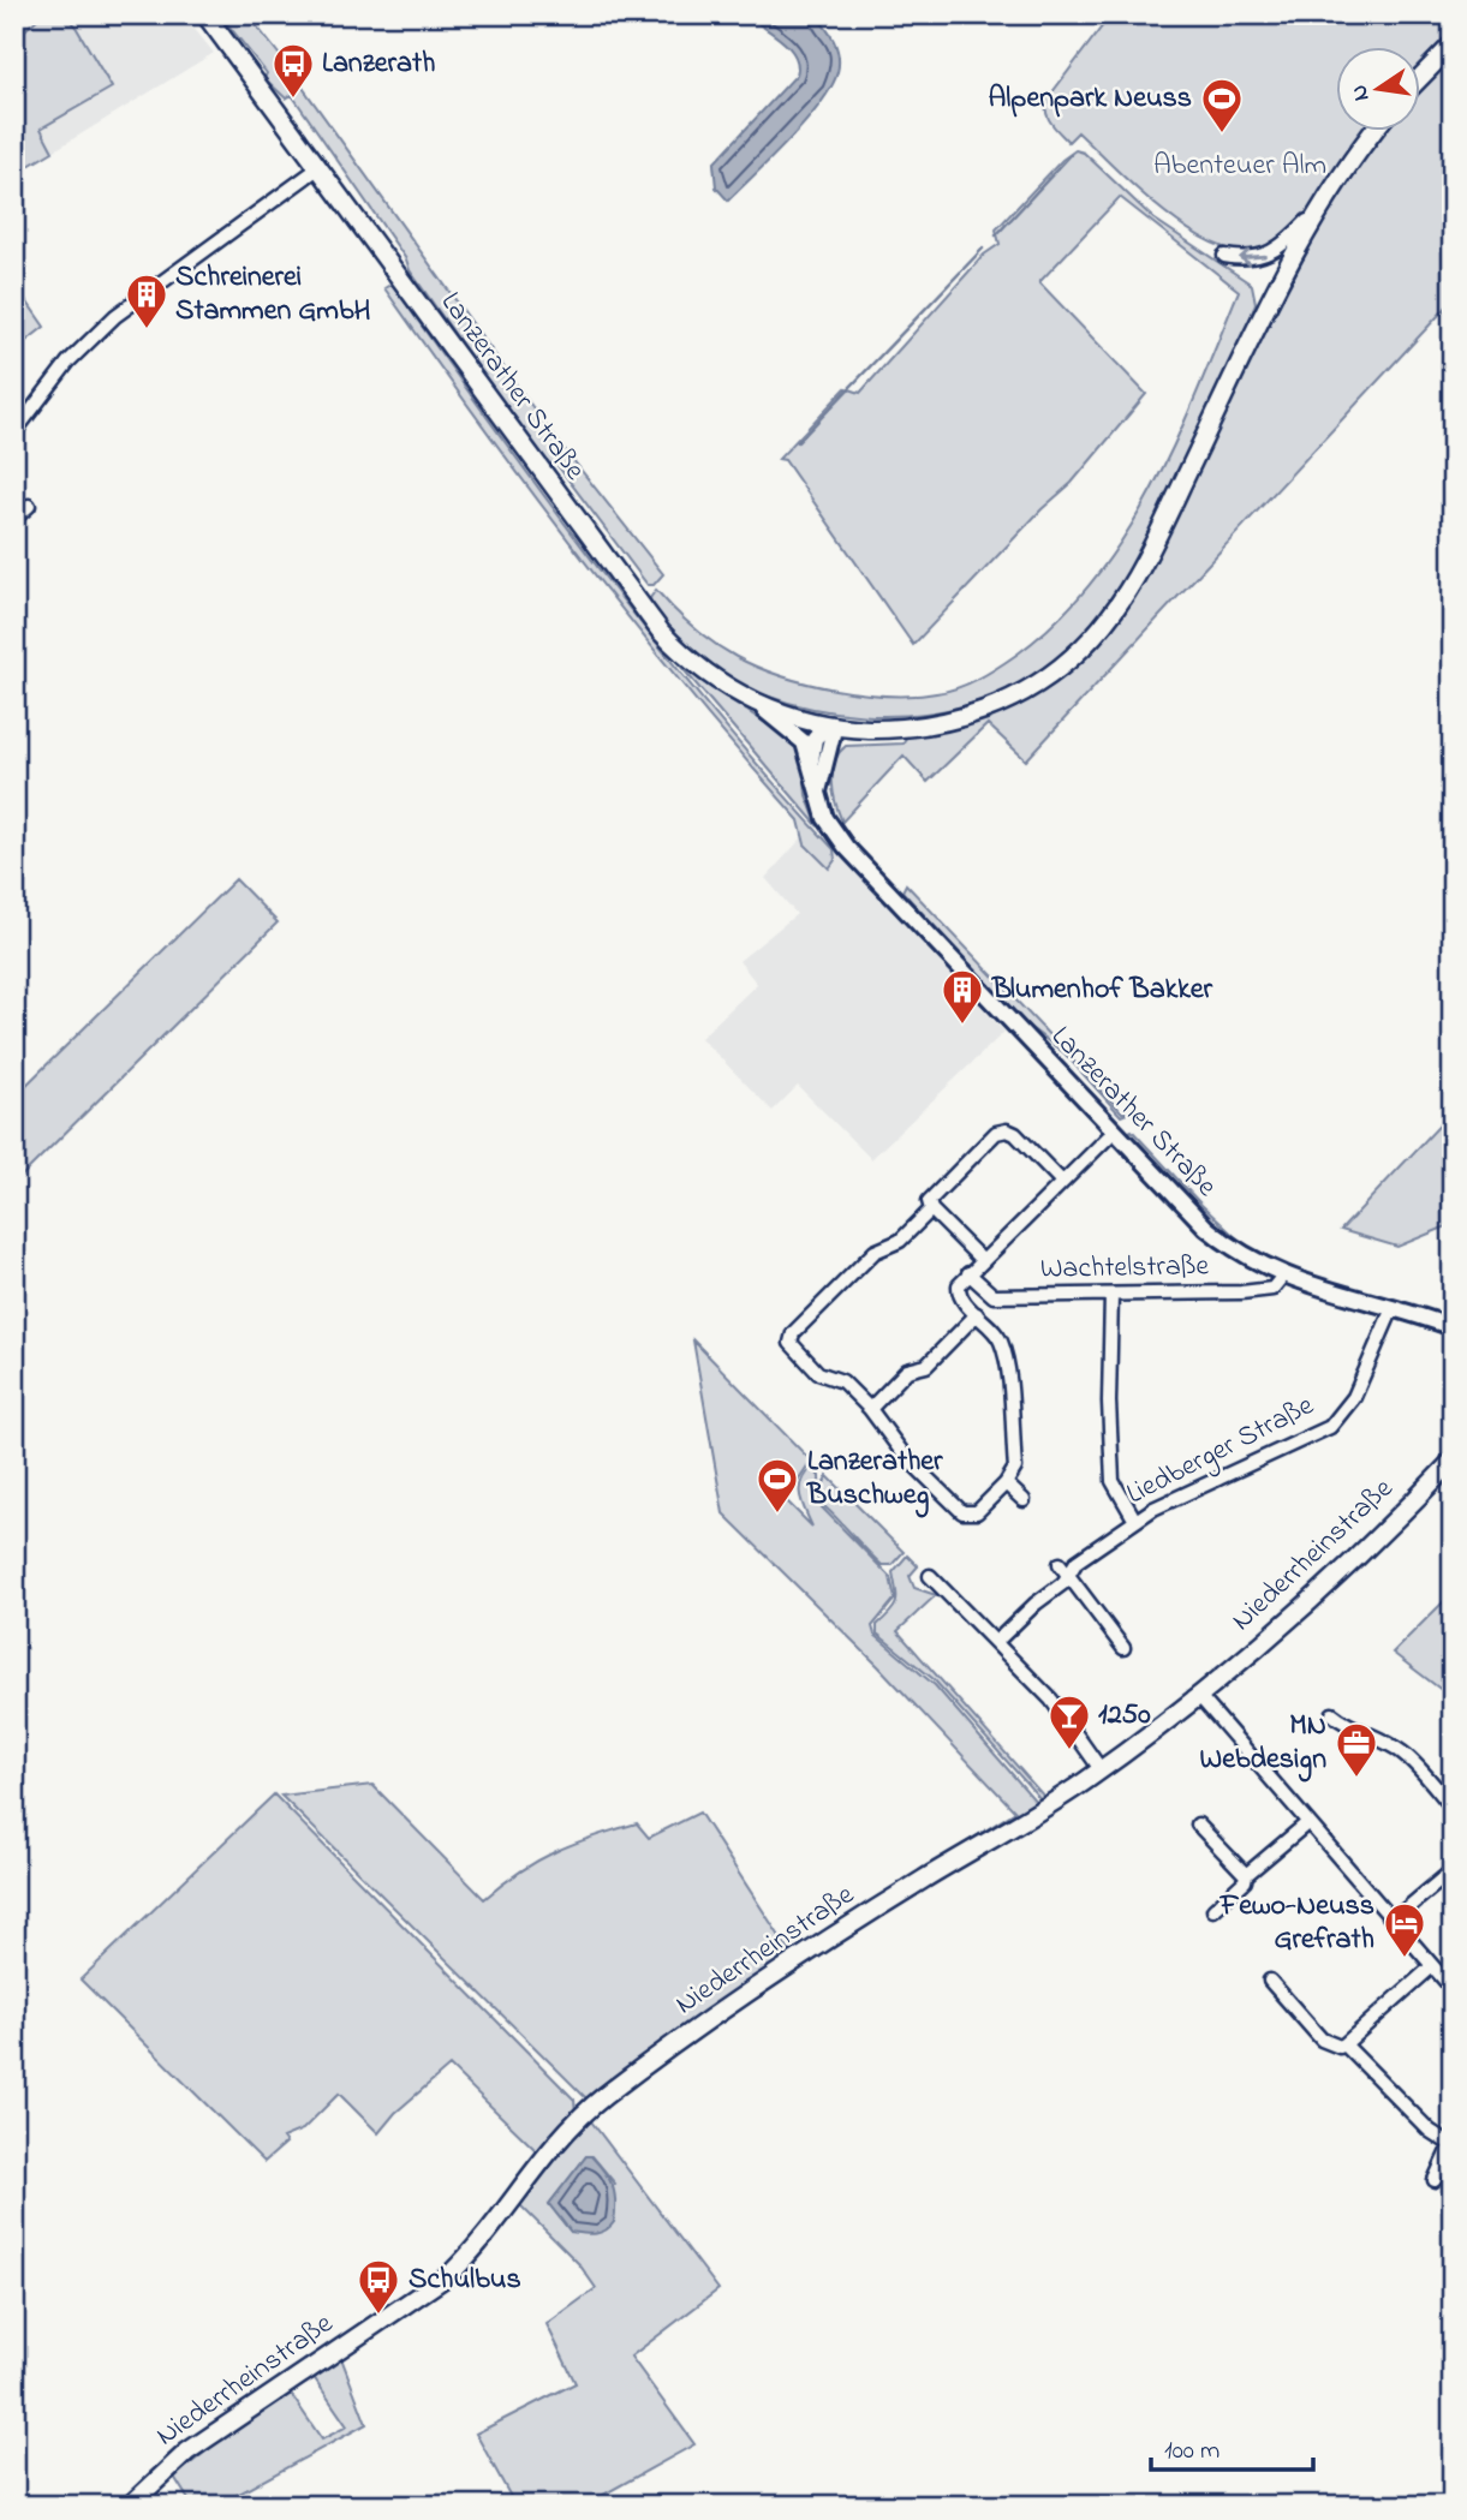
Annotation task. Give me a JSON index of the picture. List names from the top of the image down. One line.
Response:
{"streets":{"main road":["Lanzerather Straße","Niederrheinstraße"],"street":["Wachtelstraße","Liedberger Straße"]},"crossings":[["Lanzerather Straße","Wachtelstraße"],["Lanzerather Straße","Liedberger Straße"]],"parks":["Abenteuer Alm"],"places":{"bus stop":["Lanzerath","Schulbus"],"sports":["Alpenpark Neuss","Lanzerather Buschweg"],"building":["Schreinerei Stammen GmbH","Blumenhof Bakker"],"bar":["1250"],"office":["MN Webdesign"],"hotel":["Fewo-Neuss Grefrath"]},"scale_bar":"100 m","north":"left"}
